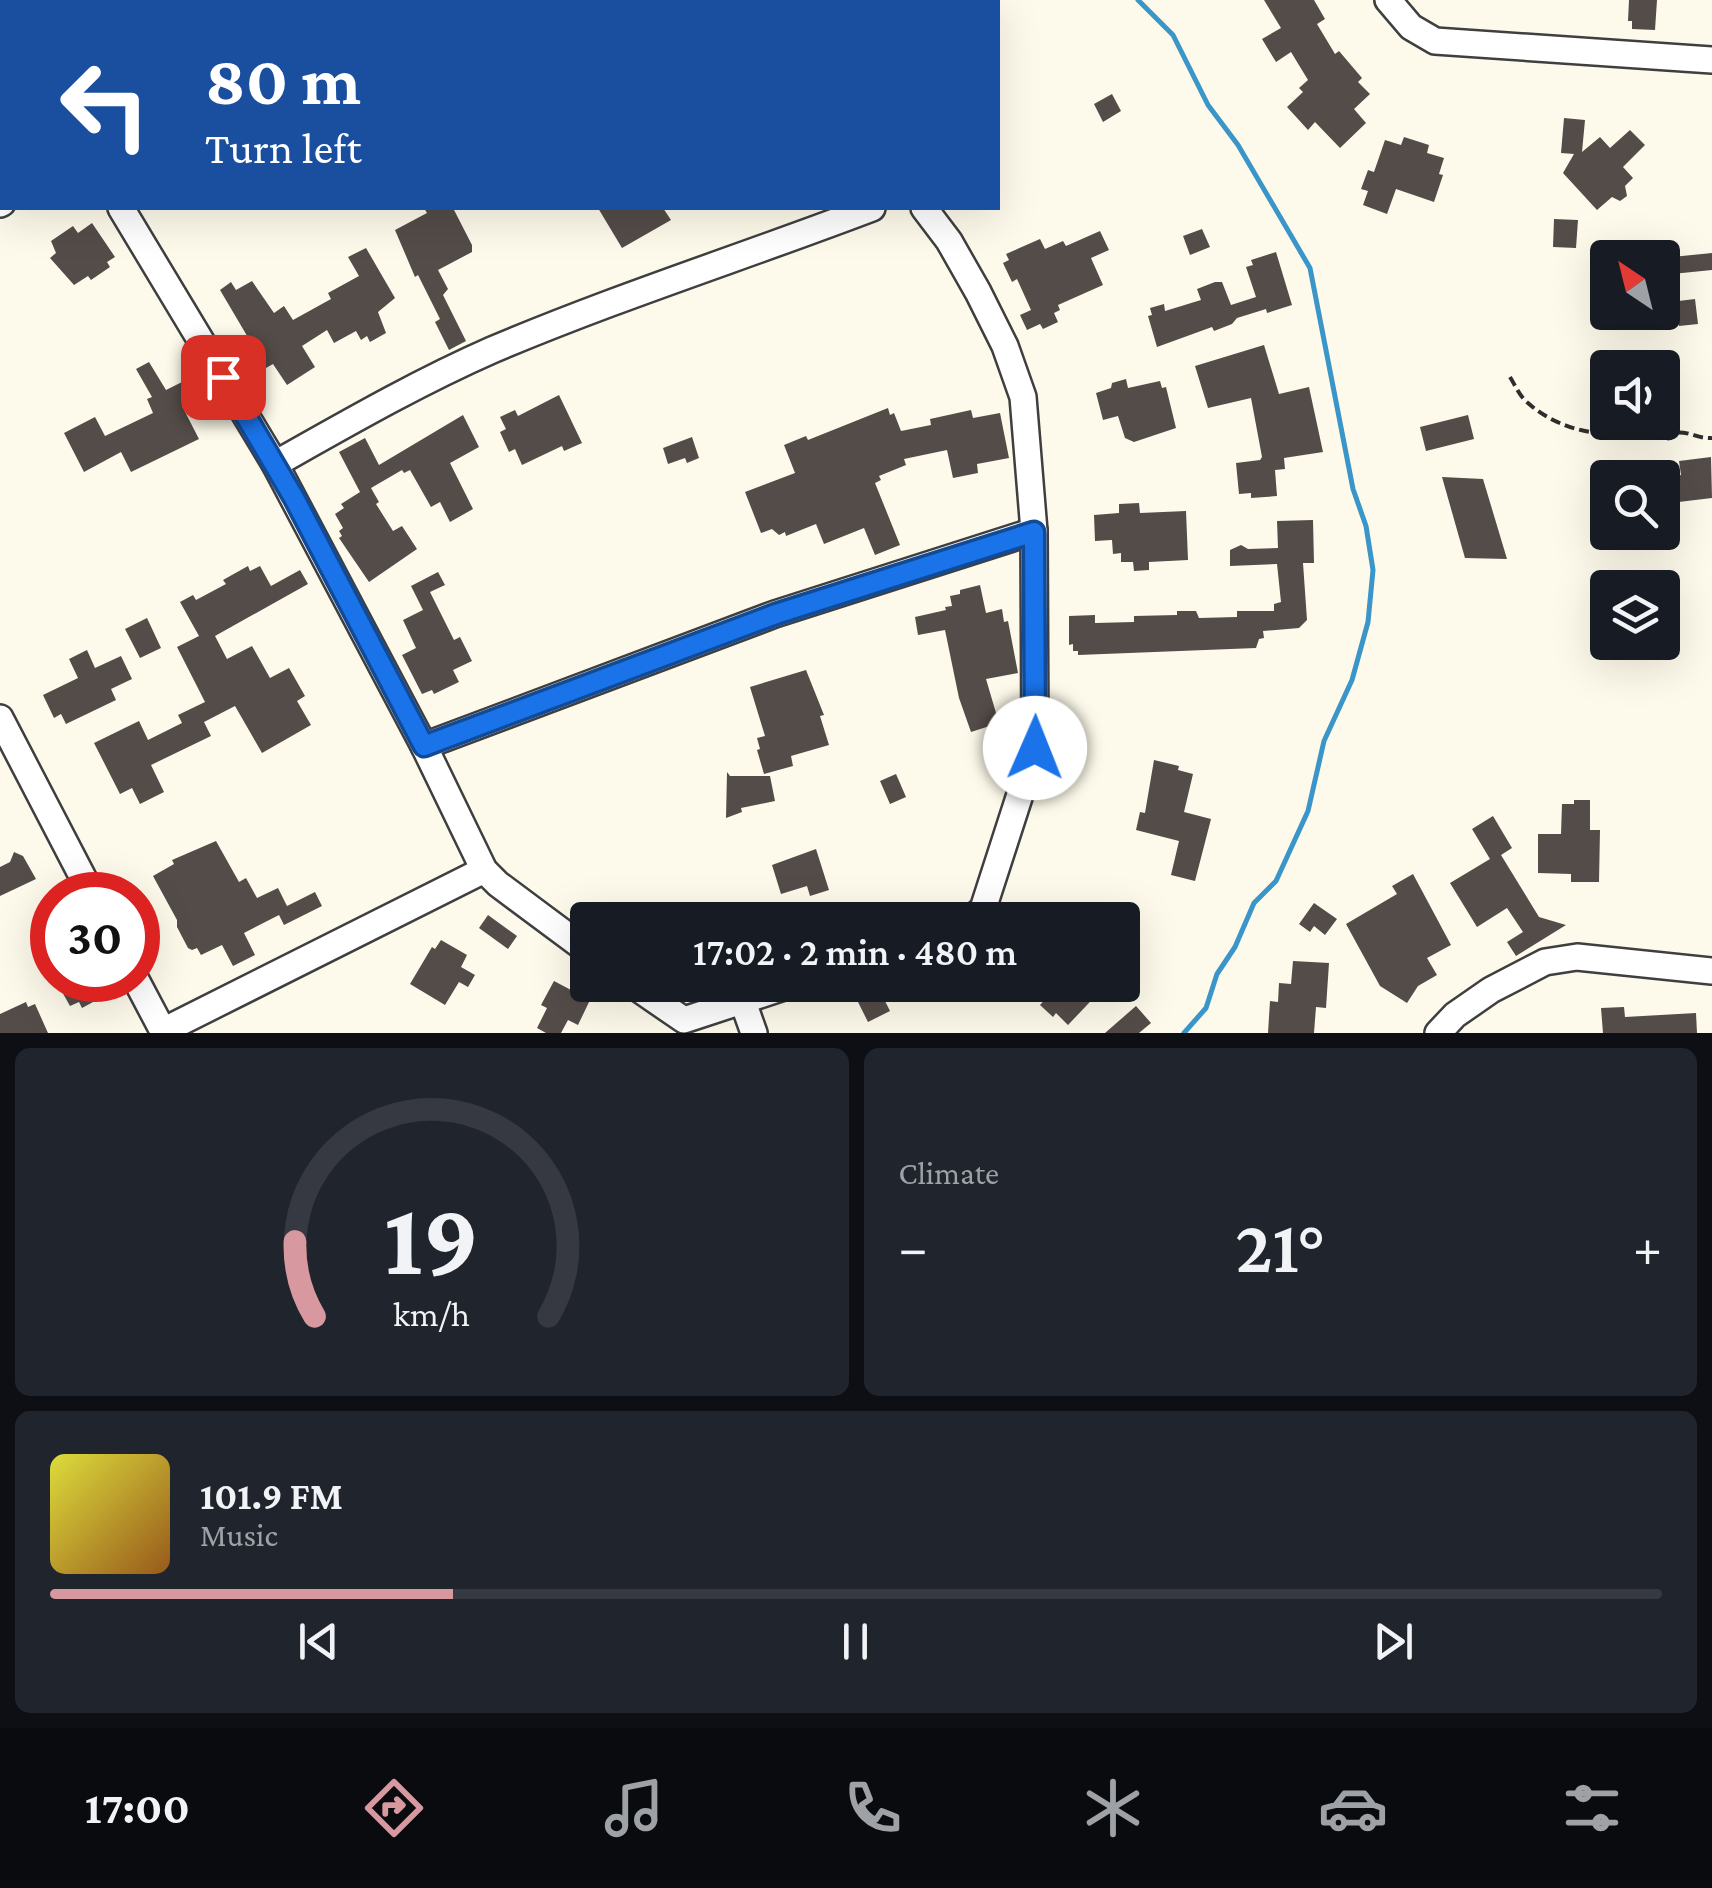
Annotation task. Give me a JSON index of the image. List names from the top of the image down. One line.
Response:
{"north":"top left","page":{"turn":["80 m","Turn left"],"limit":"30","trip":"17:02 · 2 min · 480 m","tile":"Climate","heat":["−","21°","+"],"song":["101.9 FM","Music"],"tabs":"17:00","gauge":["19","km/h"]}}
